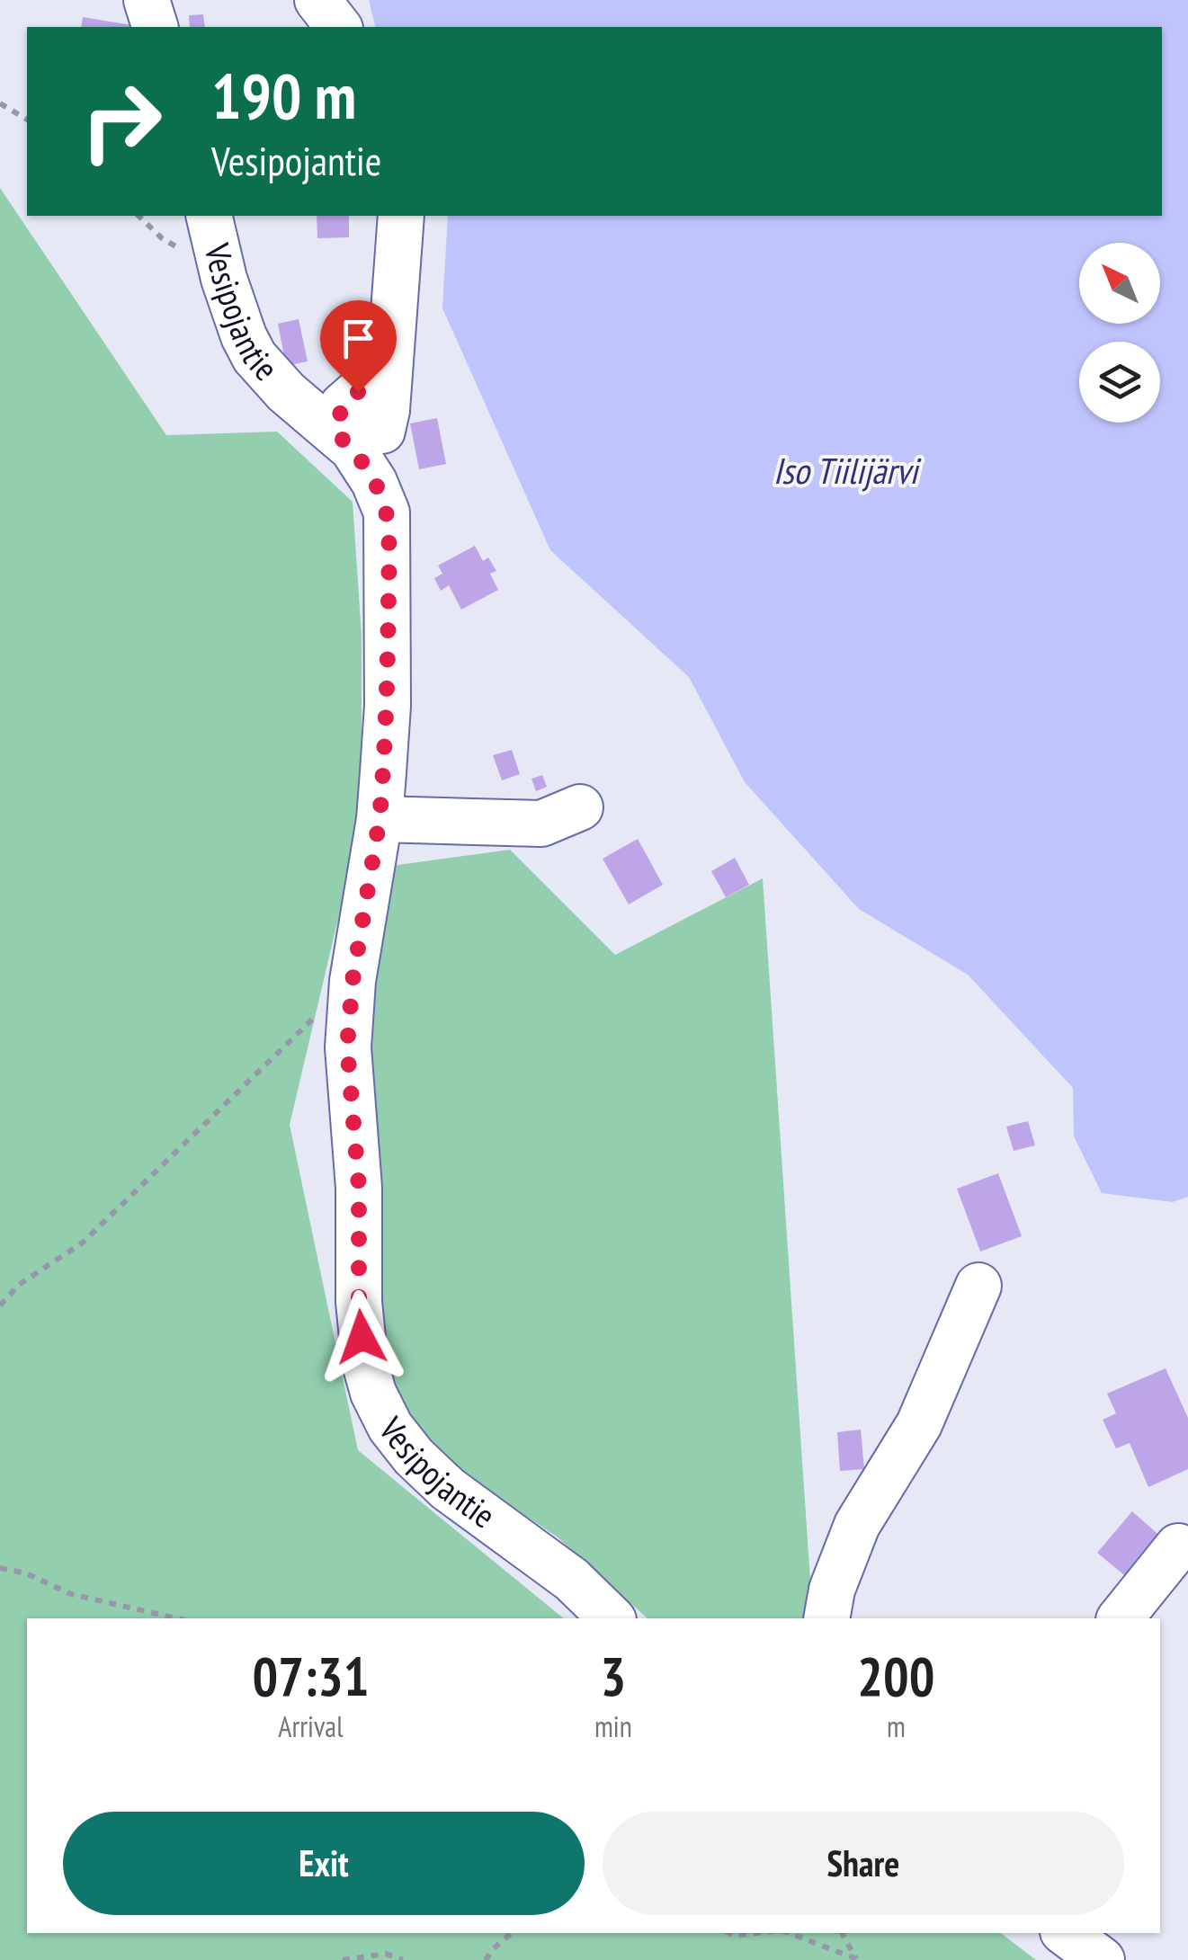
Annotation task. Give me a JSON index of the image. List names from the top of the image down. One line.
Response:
{"streets":{"street":["Vesipojantie"]},"water":["Iso Tiilijärvi"],"north":"top left","page":{"turn":["190 m","Vesipojantie"],"eta":["07:31","Arrival","3","min","200","m"],"buttons":["Exit","Share"]}}
